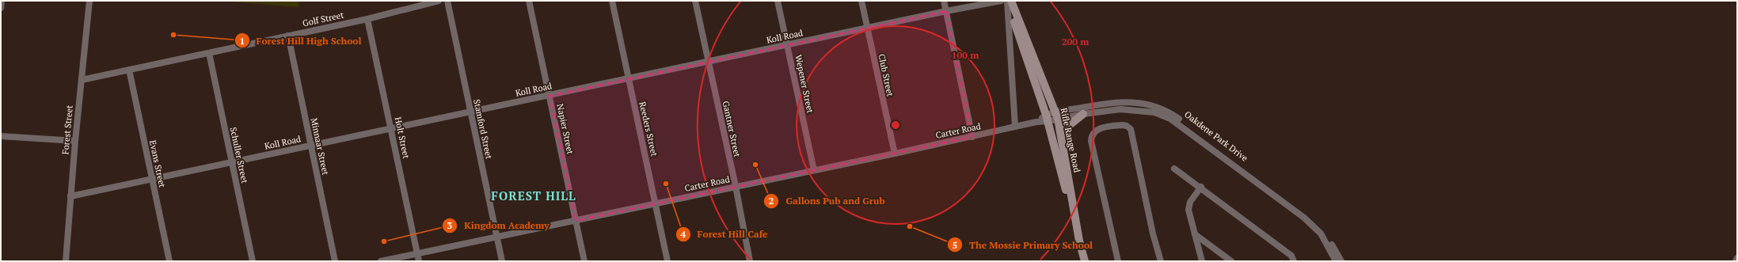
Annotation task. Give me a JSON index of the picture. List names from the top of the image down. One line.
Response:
{"streets":{"main road":["Rifle Range Road"],"street":["Golf Street","Koll Road","Club Street","Wepener Street","Stamford Street","Napier Street","Reeders Street","Gantner Street","Forest Street","Carter Road","Oakdene Park Drive","Holt Street","Minnaar Street","Schuller Street","Evans Street"]},"crossings":[["Golf Street","Forest Street"],["Golf Street","Holt Street"],["Golf Street","Minnaar Street"],["Golf Street","Schuller Street"],["Golf Street","Evans Street"],["Koll Road","Club Street"],["Koll Road","Wepener Street"],["Koll Road","Stamford Street"],["Koll Road","Napier Street"],["Koll Road","Reeders Street"],["Koll Road","Gantner Street"],["Koll Road","Forest Street"],["Koll Road","Holt Street"],["Koll Road","Minnaar Street"],["Koll Road","Schuller Street"],["Koll Road","Evans Street"],["Club Street","Carter Road"],["Wepener Street","Carter Road"],["Stamford Street","Carter Road"],["Napier Street","Carter Road"],["Reeders Street","Carter Road"],["Gantner Street","Carter Road"],["Carter Road","Oakdene Park Drive"],["Carter Road","Holt Street"],["Carter Road","Rifle Range Road"],["Oakdene Park Drive","Rifle Range Road"]],"districts":["FOREST HILL"],"places":["Forest Hill High School","Gallons Pub and Grub","Forest Hill Cafe","The Mossie Primary School","Kingdom Academy"],"rings":["200 m","100 m"]}
